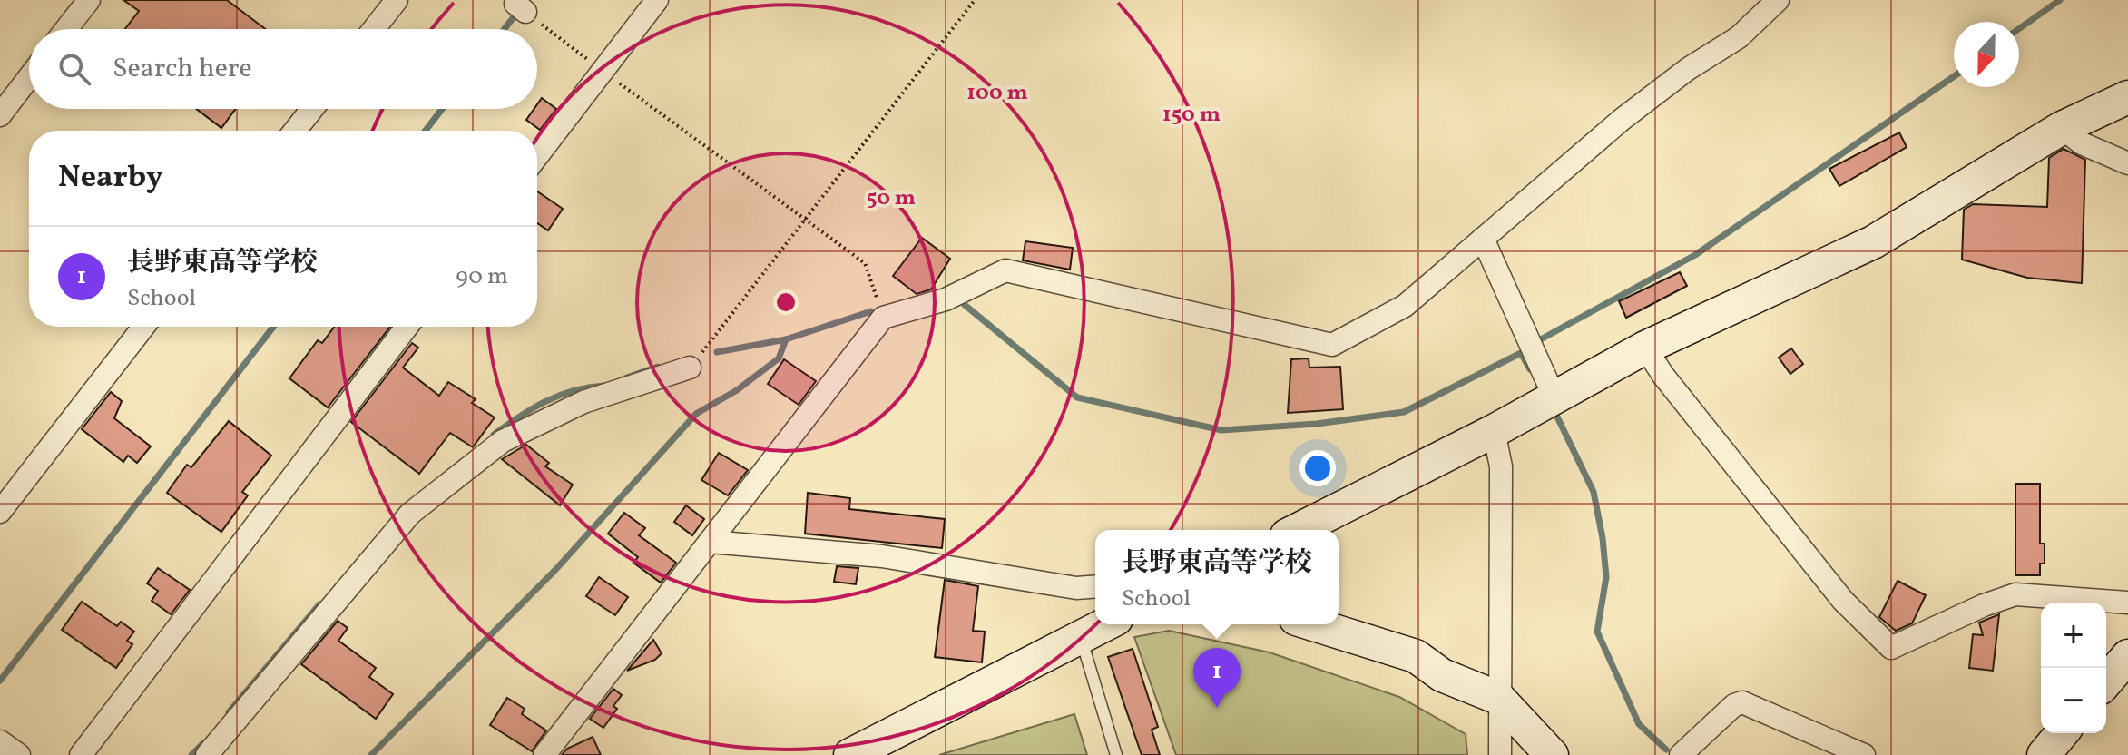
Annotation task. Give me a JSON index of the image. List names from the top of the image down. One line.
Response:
{"north":"bottom","page":{"search":"Search here","heading":"Nearby","list":[{"mark":"1","name":"長野東高等学校","note":"School","value":"90 m"}],"popup":["長野東高等学校","School"],"map_buttons":["+","−"],"pins":"1"},"rings":["100 m","150 m","50 m"]}
